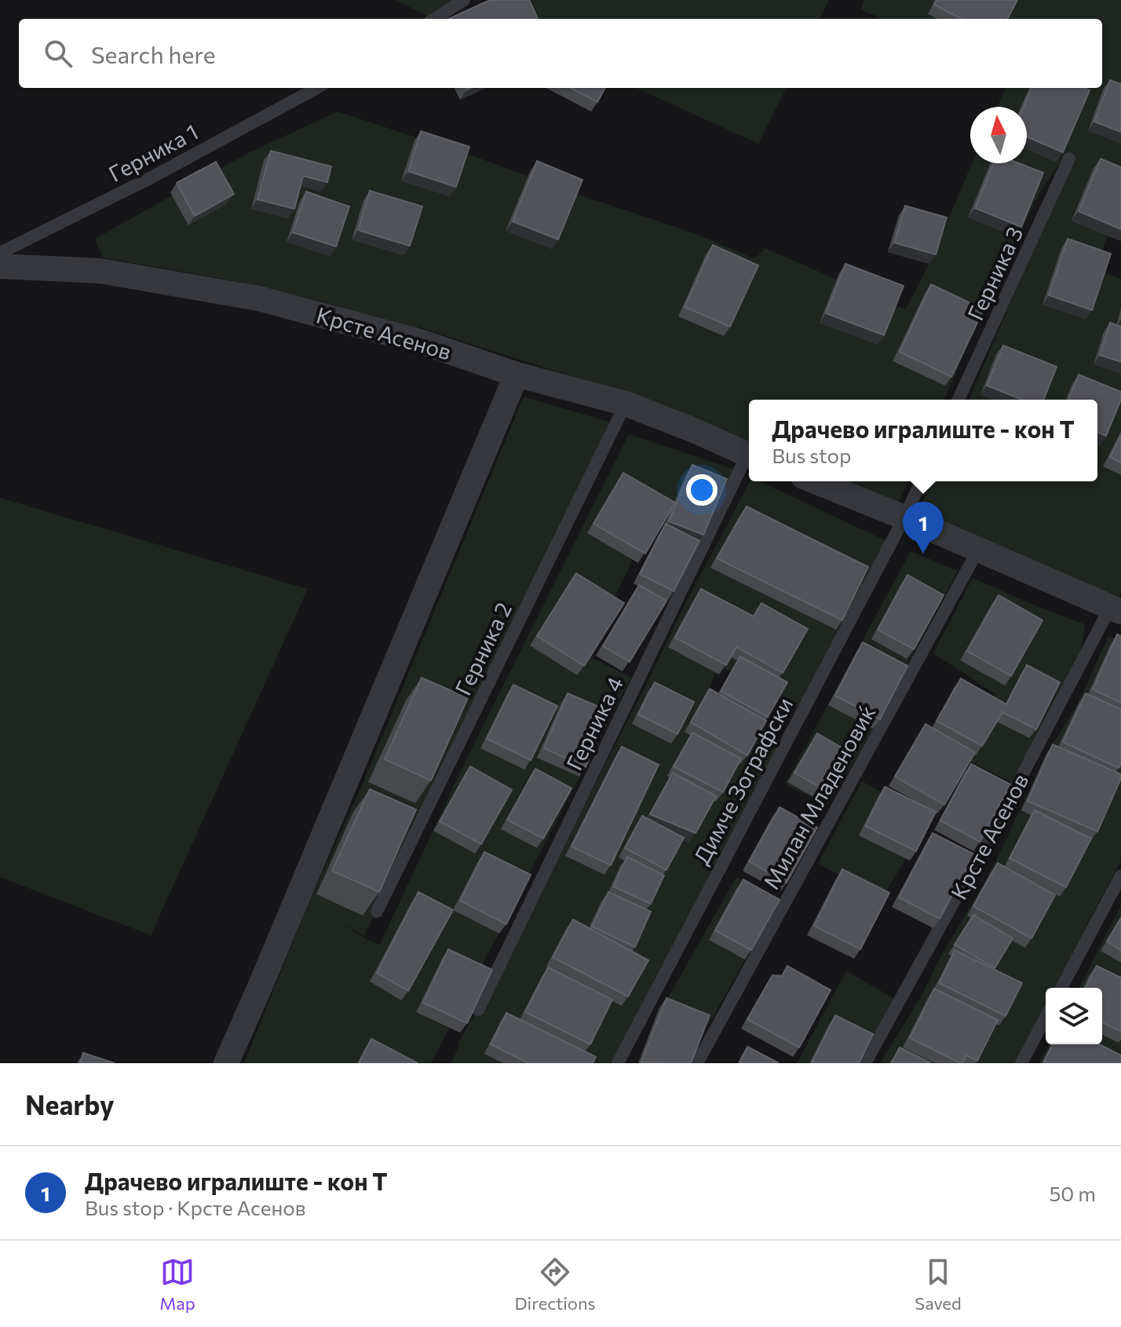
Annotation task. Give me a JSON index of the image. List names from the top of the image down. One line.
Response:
{"streets":{"street":["Крсте Асенов"],"lane":["Герника 1","Герника 3","Герника 2","Герника 4","Димче Зографски","Милан Младеновиќ"]},"crossings":[["Крсте Асенов","Герника 2"],["Крсте Асенов","Димче Зографски"],["Крсте Асенов","Милан Младеновиќ"]],"north":"top","page":{"search":"Search here","popup":["Драчево игралиште - кон T","Bus stop"],"pins":"1","heading":"Nearby","list":[{"mark":"1","name":"Драчево игралиште - кон T","note":"Bus stop · Крсте Асенов","value":"50 m"}],"nav":["Map","Directions","Saved"]}}
